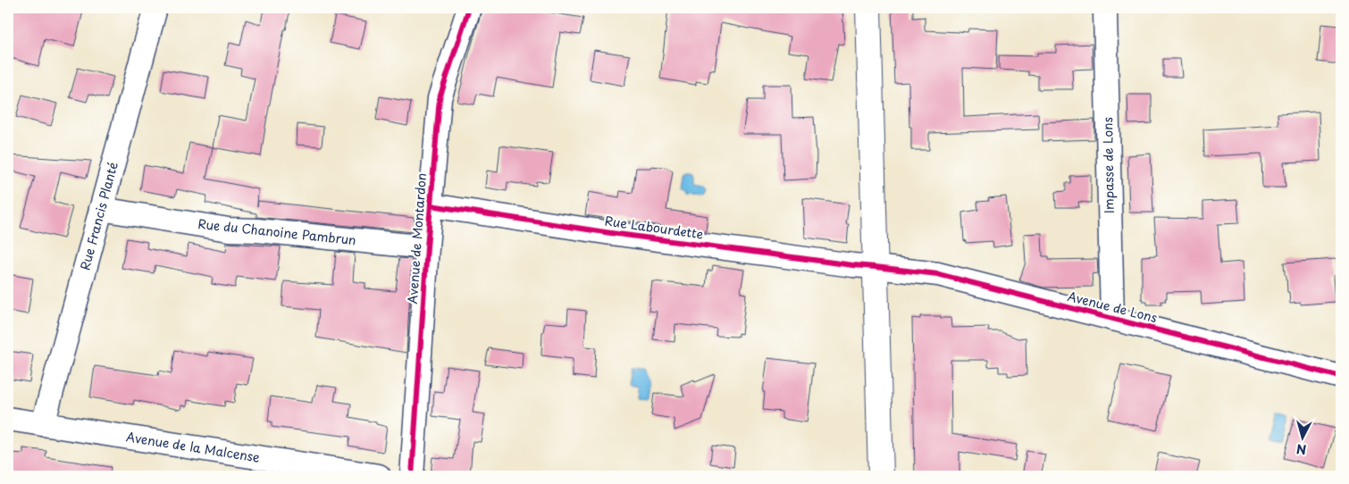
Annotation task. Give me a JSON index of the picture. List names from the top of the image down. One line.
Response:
{"streets":{"street":["Impasse de Lons","Rue Francis Planté","Rue Labourdette","Rue du Chanoine Pambrun","Avenue de Montardon","Avenue de Lons","Avenue de la Malcense"]},"crossings":[["Impasse de Lons","Avenue de Lons"],["Rue Francis Planté","Rue du Chanoine Pambrun"],["Rue Francis Planté","Avenue de la Malcense"],["Rue Labourdette","Avenue de Montardon"],["Rue Labourdette","Avenue de Lons"],["Rue du Chanoine Pambrun","Avenue de Montardon"]],"north":"bottom"}
